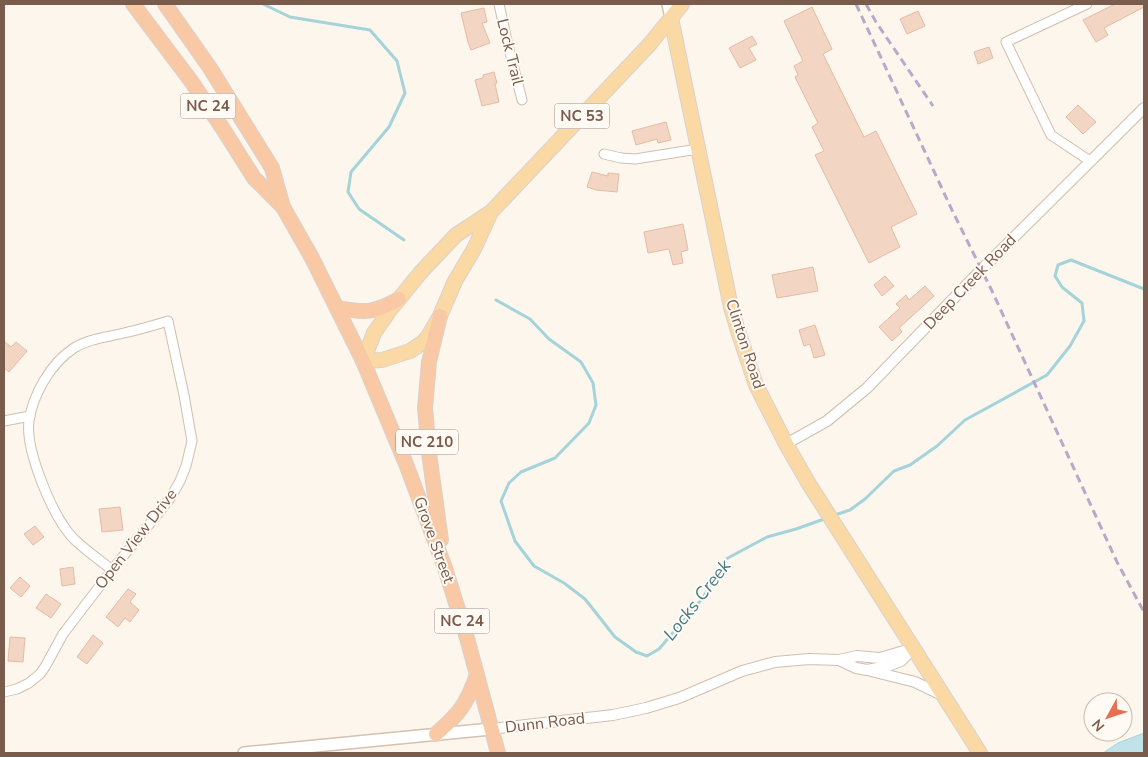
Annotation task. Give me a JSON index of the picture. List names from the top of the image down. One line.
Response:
{"streets":{"highway":["NC 24","NC 210","Grove Street"],"main road":["NC 53","Clinton Road","Dunn Road"],"street":["Lock Trail","Deep Creek Road","Open View Drive"]},"crossings":[["NC 24","NC 53"],["NC 24","Grove Street"],["NC 53","Clinton Road"],["NC 53","NC 210"],["NC 53","Grove Street"],["Deep Creek Road","Clinton Road"],["Clinton Road","Dunn Road"],["NC 210","Grove Street"],["Grove Street","Dunn Road"]],"water":["Locks Creek"],"north":"bottom left"}
